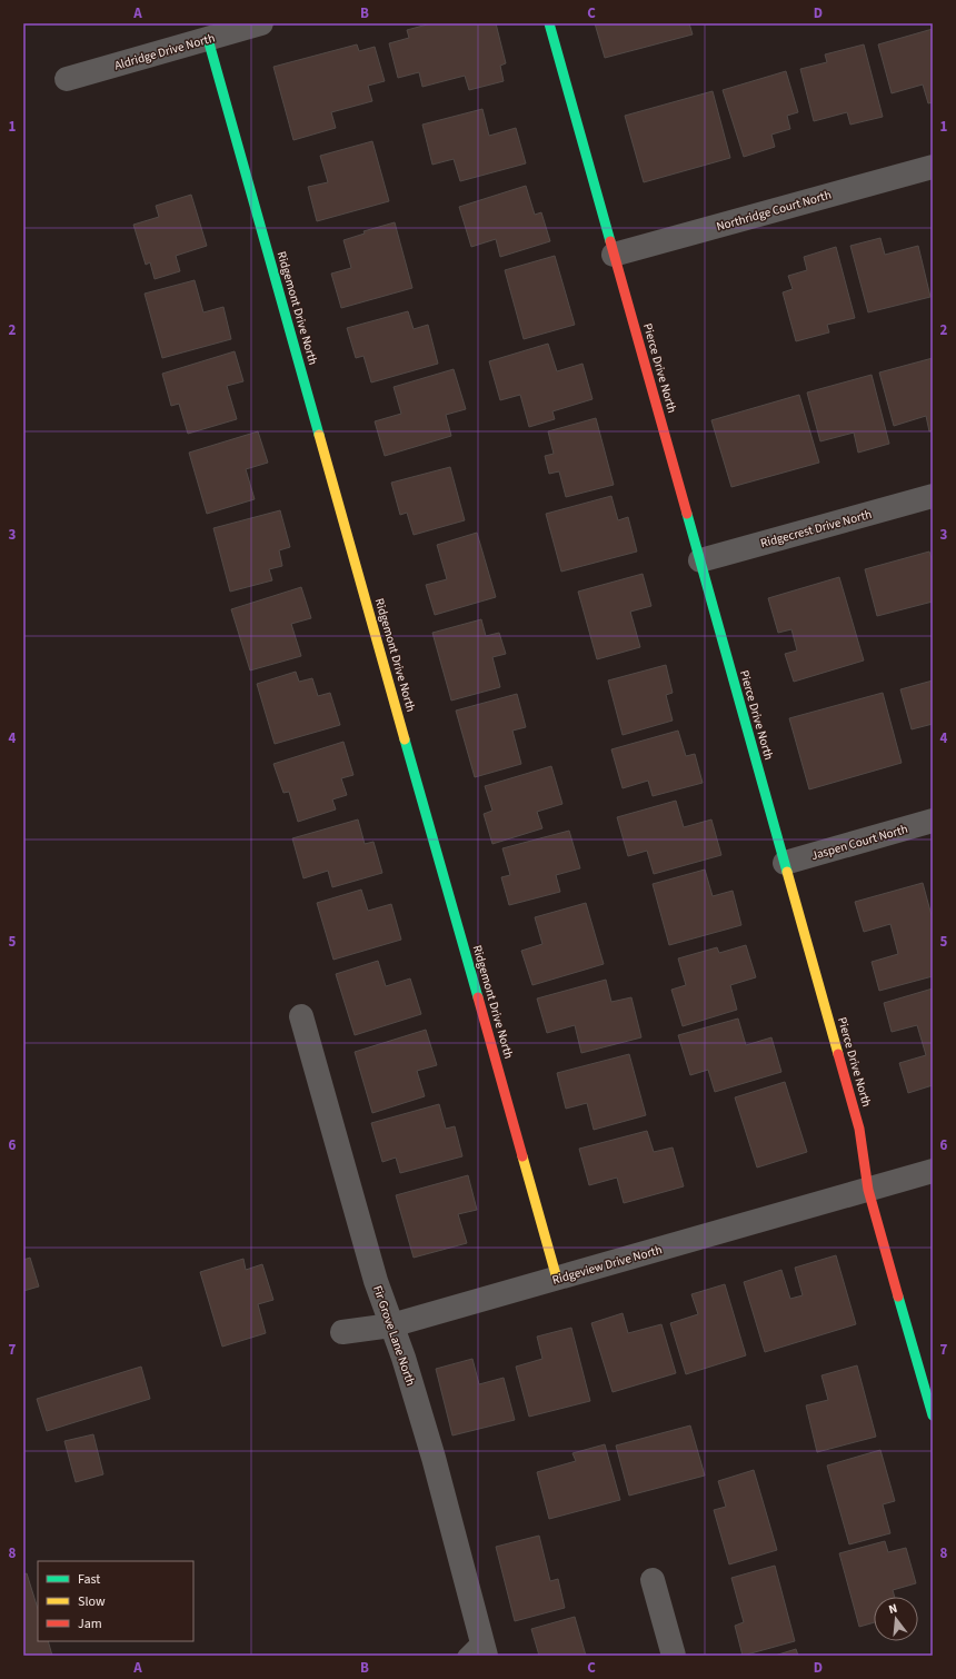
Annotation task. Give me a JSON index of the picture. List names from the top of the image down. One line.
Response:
{"streets":{"street":["Aldridge Drive North","Northridge Court North","Ridgemont Drive North","Pierce Drive North","Ridgecrest Drive North","Jaspen Court North","Ridgeview Drive North","Fir Grove Lane North"]},"crossings":[["Aldridge Drive North","Ridgemont Drive North"],["Northridge Court North","Pierce Drive North"],["Ridgemont Drive North","Ridgeview Drive North"],["Pierce Drive North","Ridgecrest Drive North"],["Pierce Drive North","Jaspen Court North"],["Pierce Drive North","Ridgeview Drive North"],["Ridgeview Drive North","Fir Grove Lane North"]],"legend":["Fast","Slow","Jam"],"north":"top","grid":{"columns":["A","B","C","D"],"rows":["1","2","3","4","5","6","7","8"]}}
